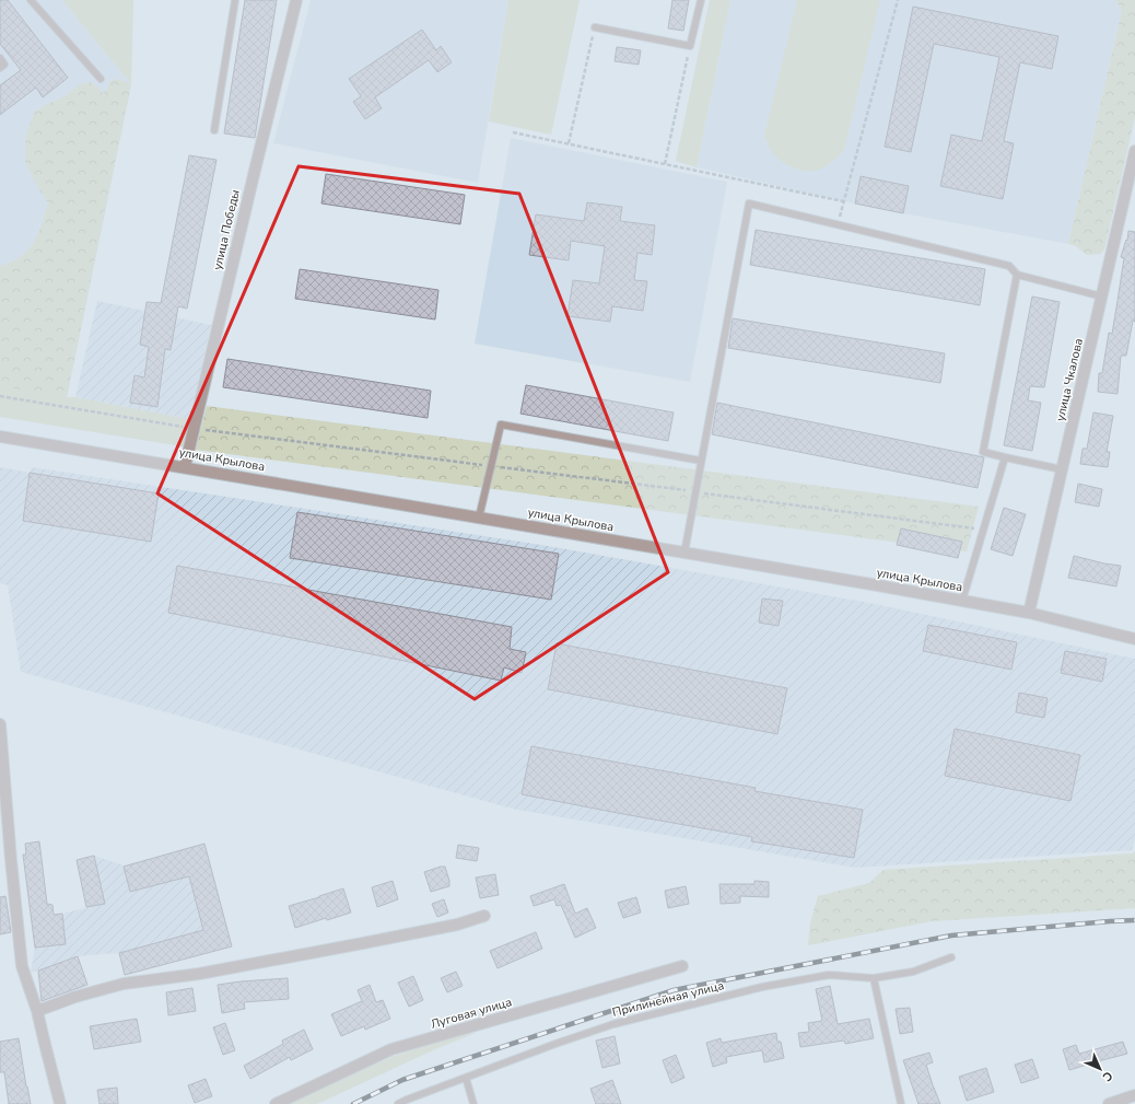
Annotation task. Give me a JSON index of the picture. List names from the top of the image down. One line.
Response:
{"streets":{"street":["улица Победы","улица Чкалова","улица Крылова","Луговая улица"],"lane":["Прилинейная улица"]},"crossings":[["улица Победы","улица Крылова"],["улица Чкалова","улица Крылова"]],"north":"bottom right"}
